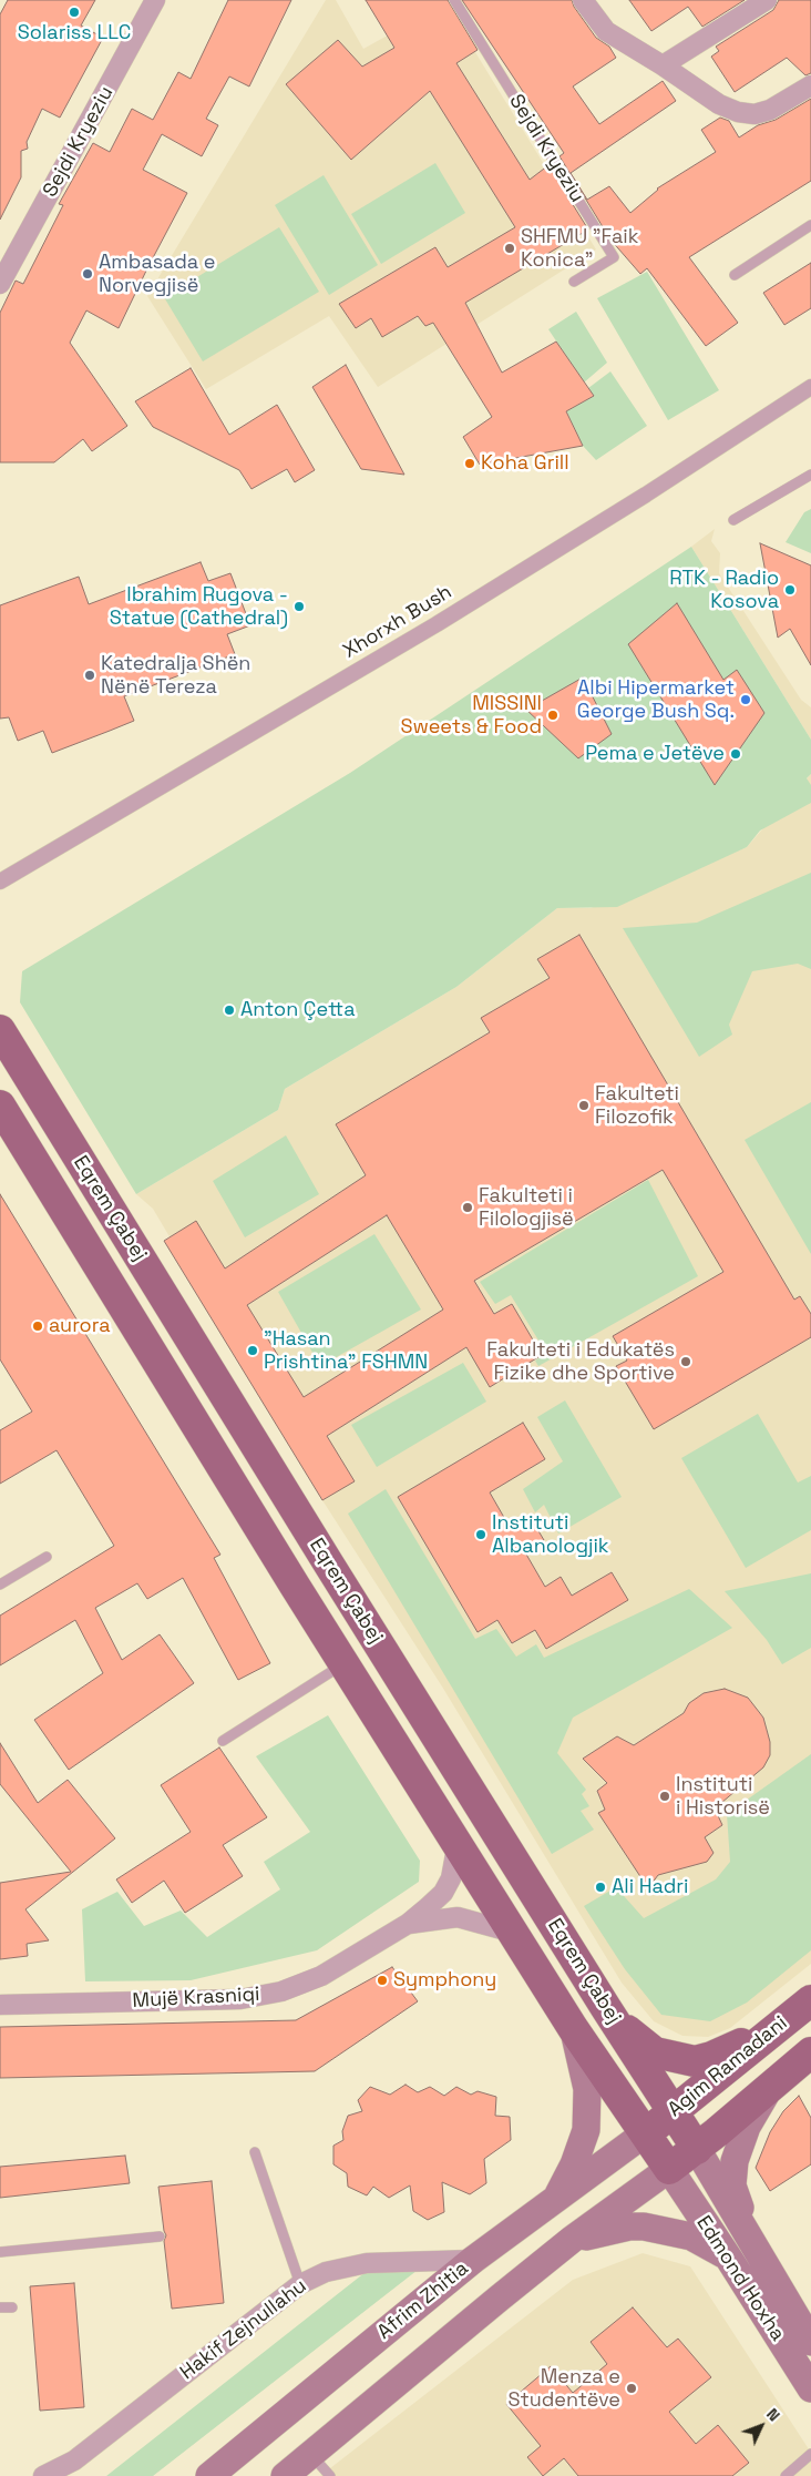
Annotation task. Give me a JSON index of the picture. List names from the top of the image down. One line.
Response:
{"streets":{"main road":["Eqrem Çabej","Agim Ramadani","Edmond Hoxha","Afrim Zhitia"],"street":["Sejdi Kryeziu","Xhorxh Bush","Mujë Krasniqi","Hakif Zejnullahu"]},"crossings":[["Eqrem Çabej","Agim Ramadani"],["Eqrem Çabej","Edmond Hoxha"],["Eqrem Çabej","Afrim Zhitia"],["Agim Ramadani","Edmond Hoxha"],["Agim Ramadani","Afrim Zhitia"],["Afrim Zhitia","Hakif Zejnullahu"]],"places":["Solariss LLC","SHFMU \"Faik Konica\"","Ambasada e Norvegjisë","Koha Grill","RTK - Radio Kosova","Ibrahim Rugova - Statue (Cathedral)","Katedralja Shën Nënë Tereza","Albi Hipermarket George Bush Sq.","MISSINI Sweets & Food","Pema e Jetëve","Anton Çetta","Fakulteti Filozofik","Fakulteti i Filologjisë","aurora","\"Hasan Prishtina\" FSHMN","Fakulteti i Edukatës Fizike dhe Sportive","Instituti Albanologjik","Instituti i Historisë","Ali Hadri","Symphony","Menza e Studentëve"],"north":"top right"}
